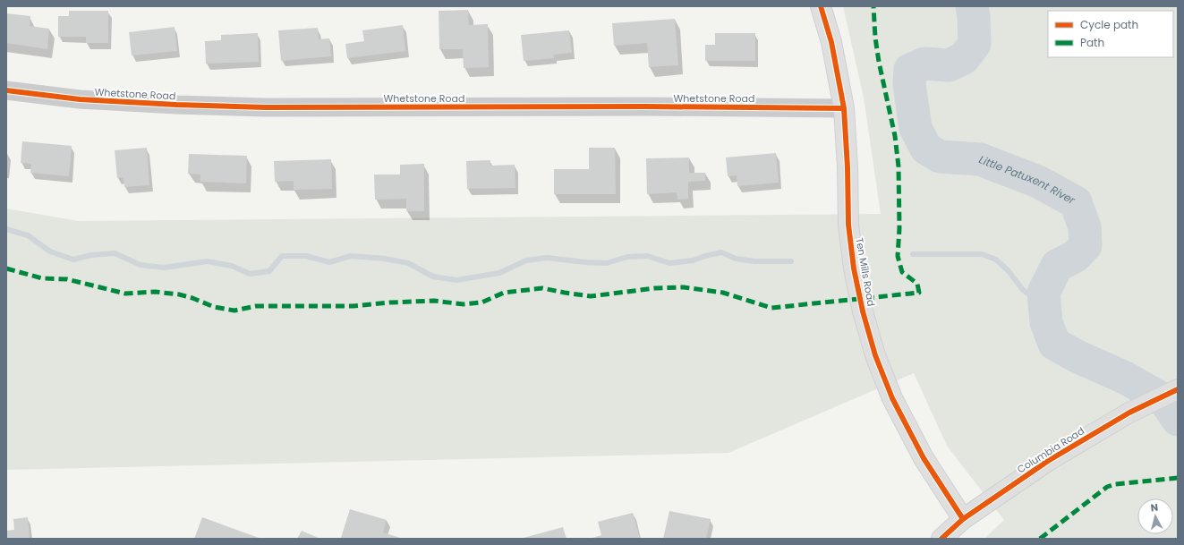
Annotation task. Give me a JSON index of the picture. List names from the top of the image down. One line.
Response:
{"streets":{"street":["Whetstone Road","Ten Mills Road","Columbia Road"]},"crossings":[["Whetstone Road","Ten Mills Road"],["Ten Mills Road","Columbia Road"]],"water":["Little Patuxent River"],"legend":["Cycle path","Path"],"north":"top"}
